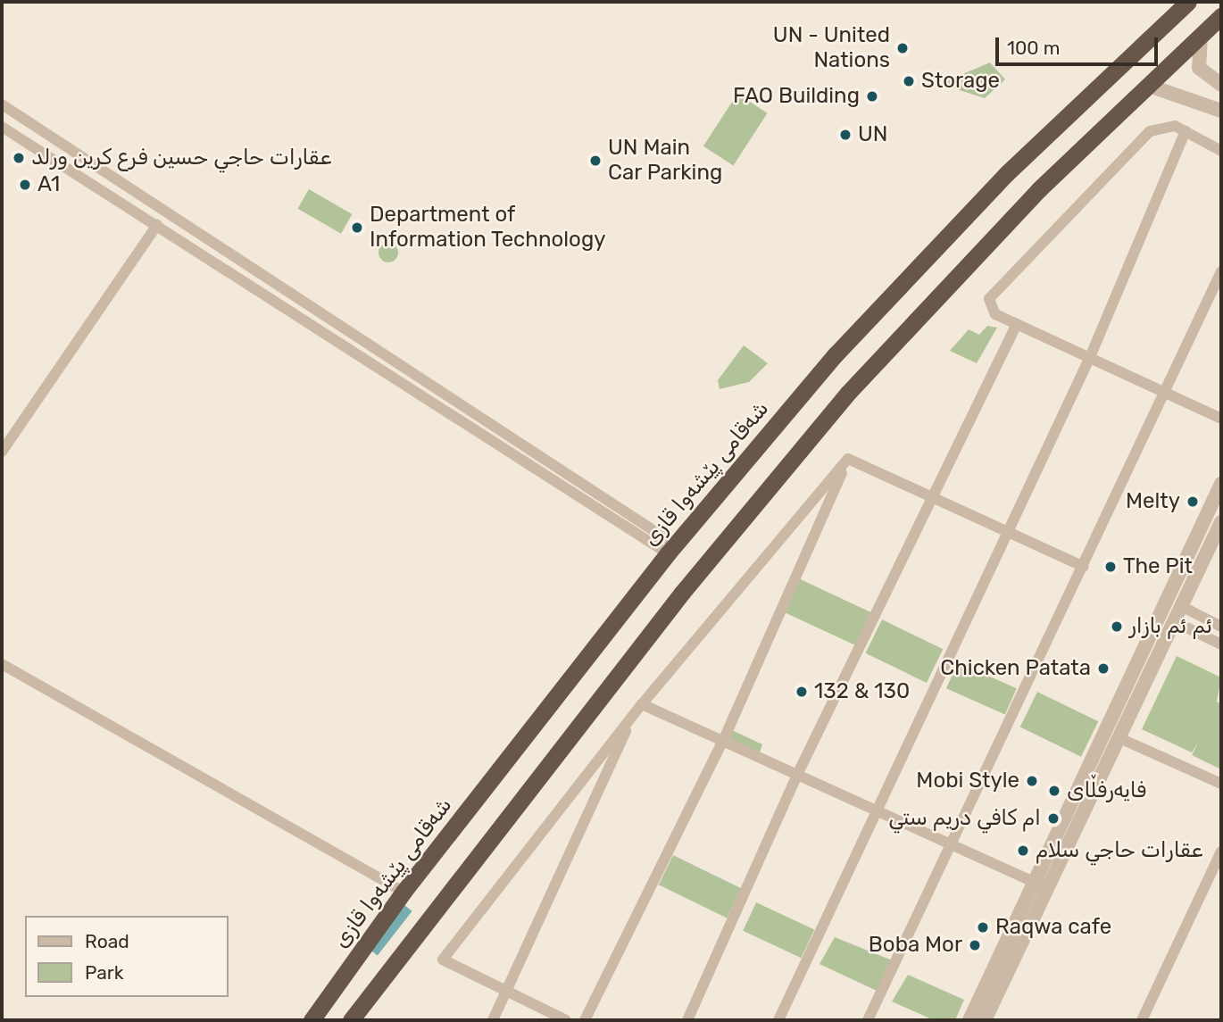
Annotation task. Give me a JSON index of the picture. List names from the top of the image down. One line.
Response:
{"streets":{"highway":["شەقامی پێشەوا قازی"]},"places":["UN - United Nations","Storage","FAO Building","UN","عقارات حاجي حسين فرع كرين ورلد","UN Main Car Parking","A1","Department of Information Technology","Melty","The Pit","ئم ئم بازار","Chicken Patata","132 & 130","Mobi Style","فايەرفڵای","ام كافي دریم ستي","عقارات حاجي سلام","Raqwa cafe","Boba Mor"],"legend":["Road","Park"],"scale_bar":"100 m"}
